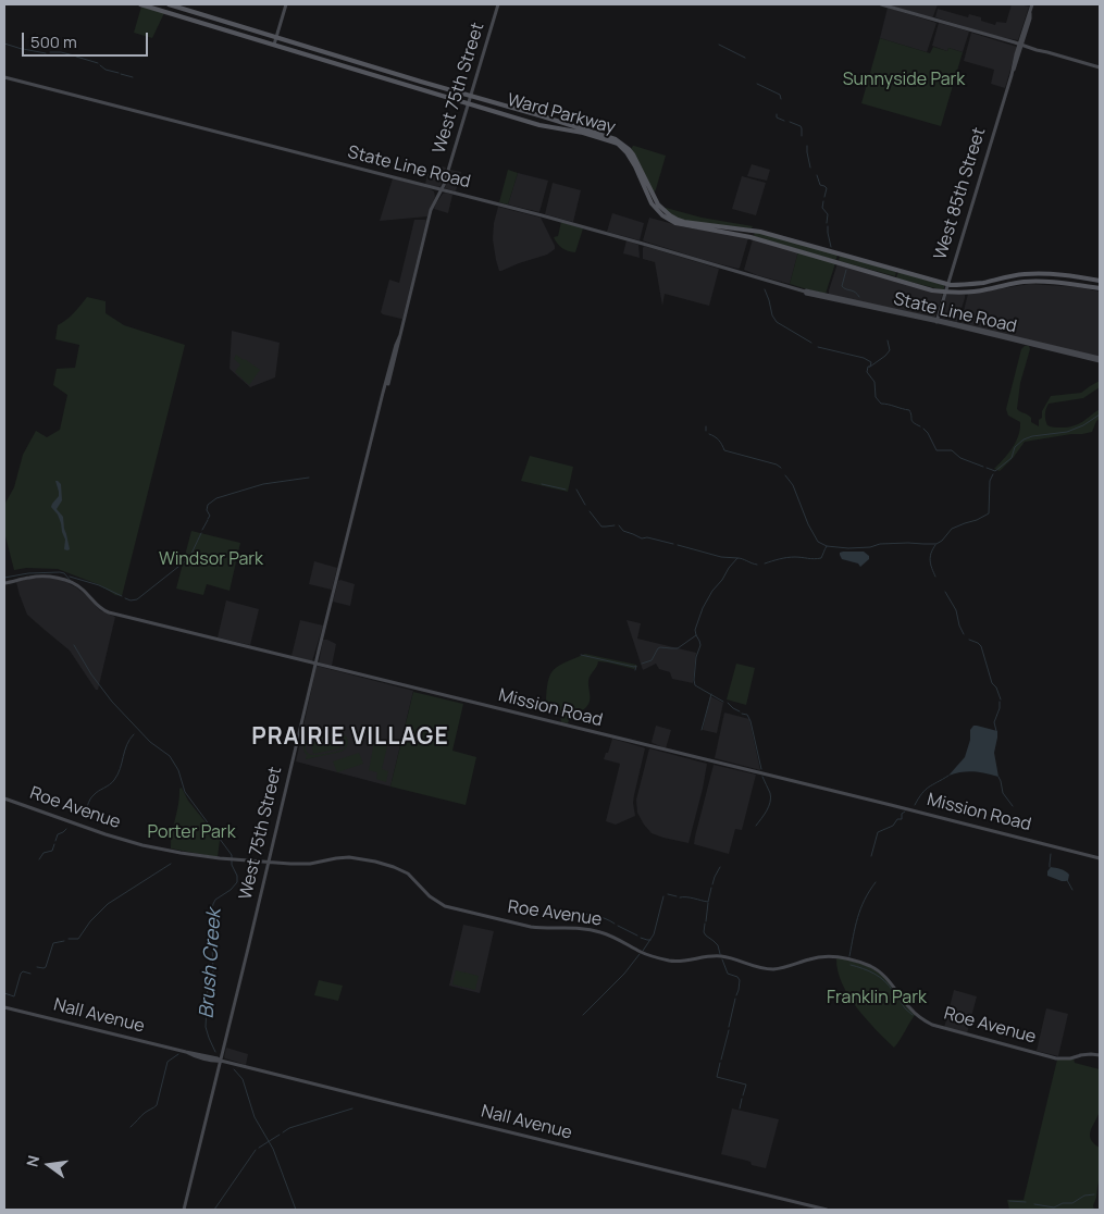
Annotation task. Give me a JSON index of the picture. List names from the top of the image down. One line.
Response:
{"streets":{"main road":["West 75th Street","Ward Parkway","State Line Road","West 85th Street","Mission Road","Roe Avenue","Nall Avenue"]},"crossings":[["West 75th Street","Ward Parkway"],["West 75th Street","State Line Road"],["West 75th Street","Mission Road"],["West 75th Street","Roe Avenue"],["West 75th Street","Nall Avenue"],["Ward Parkway","West 85th Street"],["State Line Road","West 85th Street"]],"districts":["PRAIRIE VILLAGE"],"water":["Brush Creek"],"parks":["Sunnyside Park","Windsor Park","Porter Park","Franklin Park"],"scale_bar":"500 m","north":"left"}
